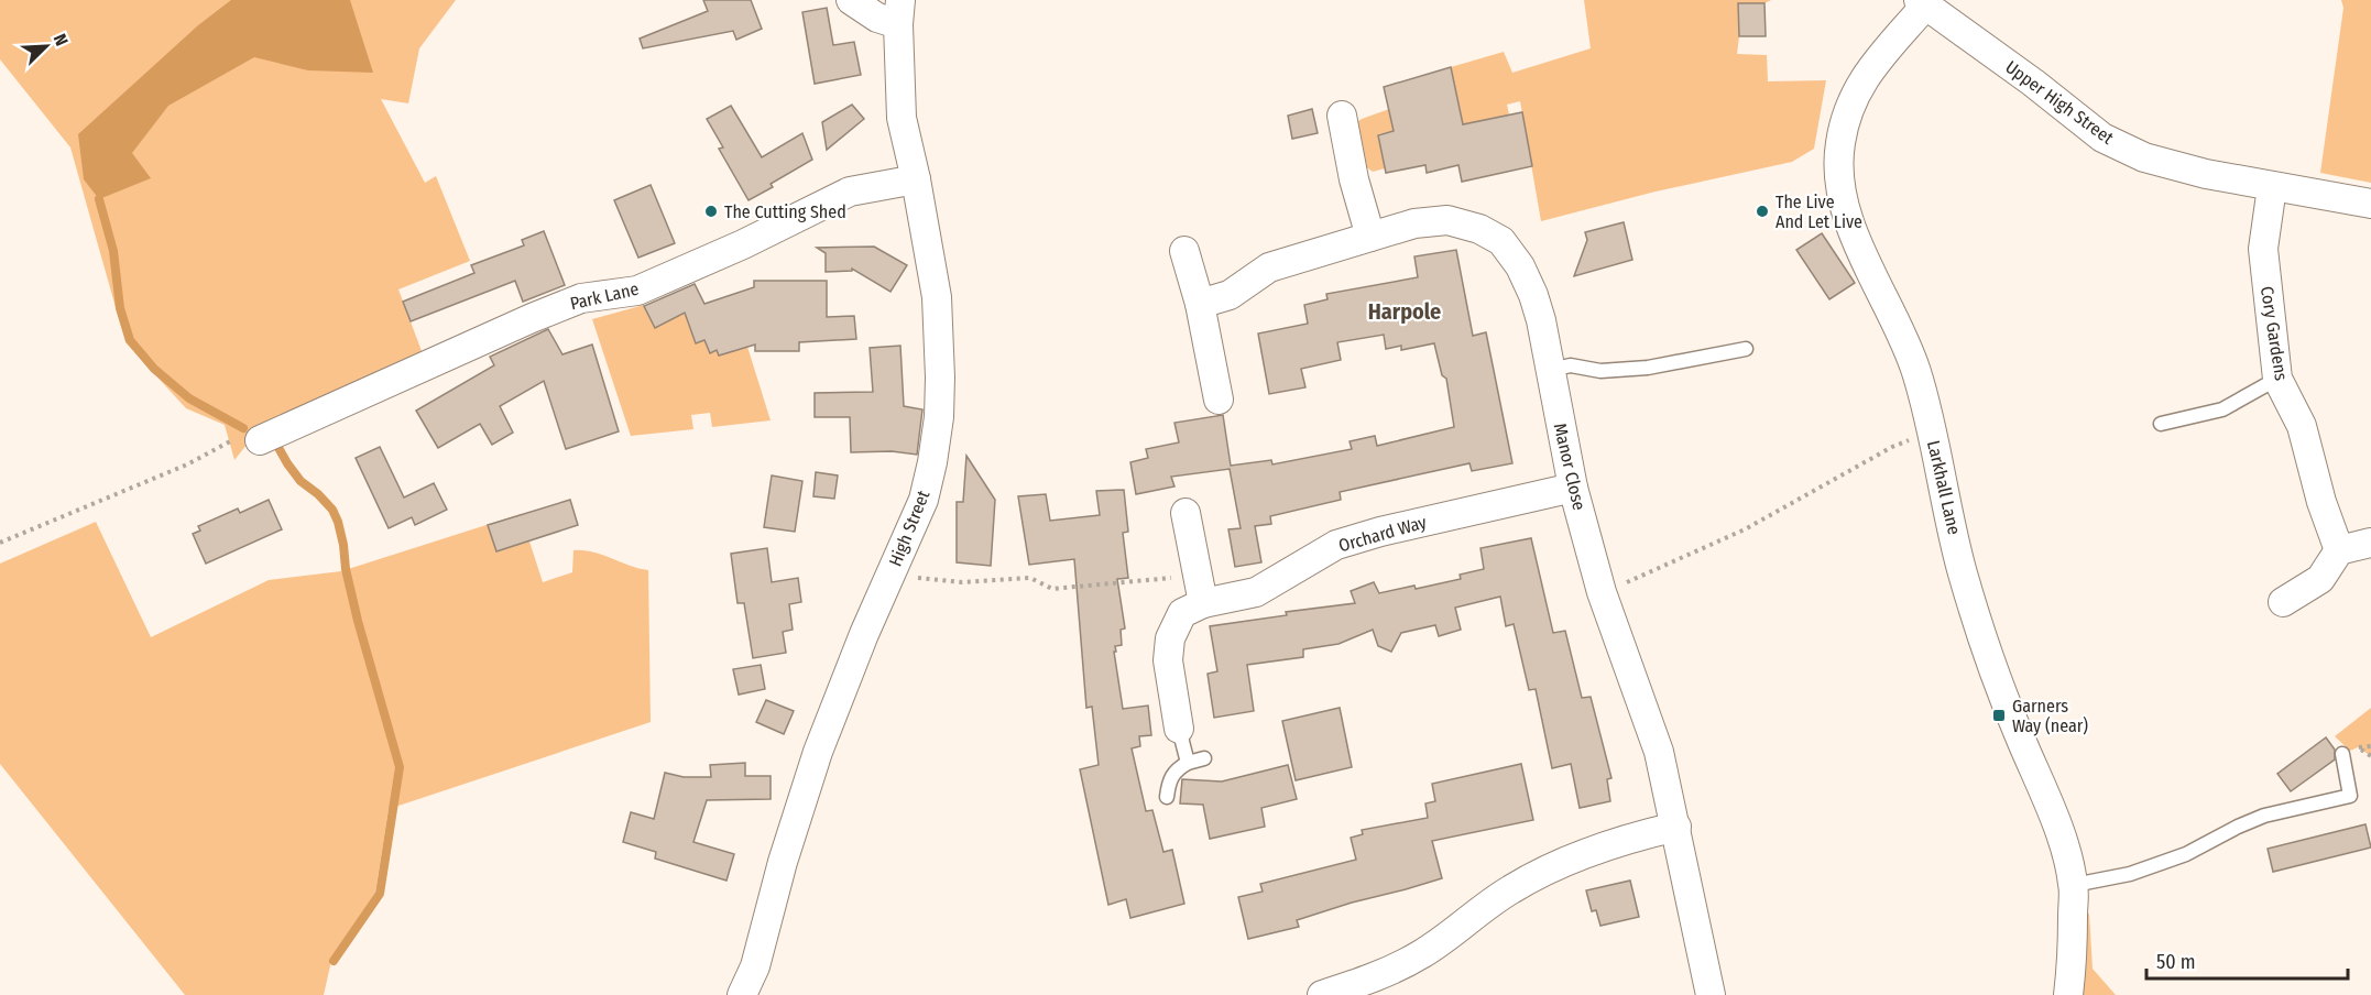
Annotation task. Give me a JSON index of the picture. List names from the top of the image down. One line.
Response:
{"streets":{"street":["Upper High Street","Park Lane","Cory Gardens","Manor Close","Larkhall Lane","High Street","Orchard Way"]},"crossings":[["Upper High Street","Cory Gardens"],["Upper High Street","Larkhall Lane"],["Park Lane","High Street"],["Manor Close","Orchard Way"]],"districts":["Harpole"],"places":{"other":["The Cutting Shed","The Live And Let Live"],"transit":["Garners Way (near)"]},"scale_bar":"50 m","north":"top right"}
